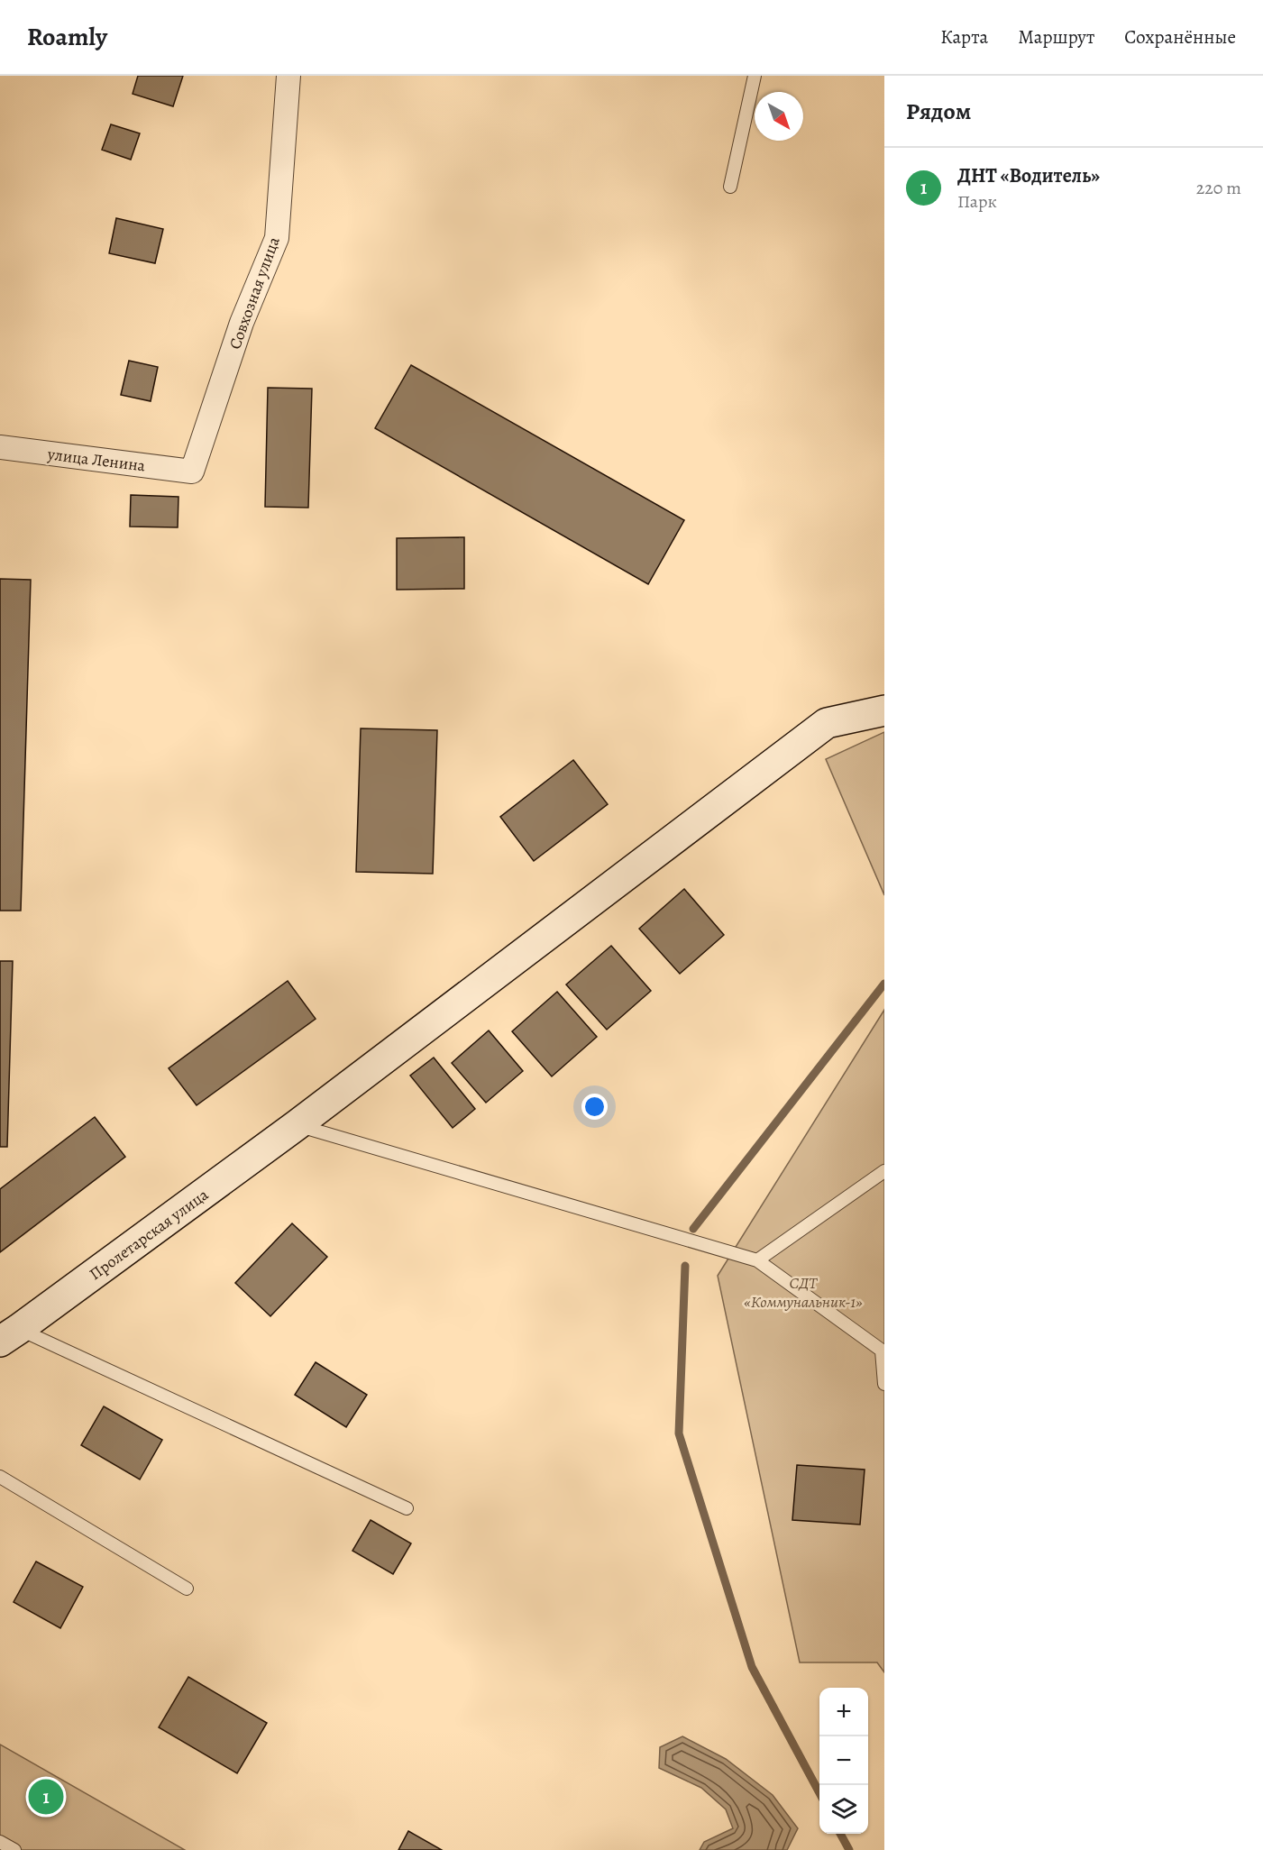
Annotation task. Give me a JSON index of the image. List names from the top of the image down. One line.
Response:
{"streets":{"street":["Совхозная улица","улица Ленина","Пролетарская улица"]},"crossings":[["Совхозная улица","улица Ленина"]],"parks":["СДТ «Коммунальник-1»"],"north":"bottom right","page":{"header":"Roamly","nav":["Карта","Маршрут","Сохранённые"],"heading":"Рядом","list":[{"mark":"1","name":"ДНТ «Водитель»","note":"Парк","value":"220 m"}],"map_buttons":["+","−"],"pins":"1"}}
